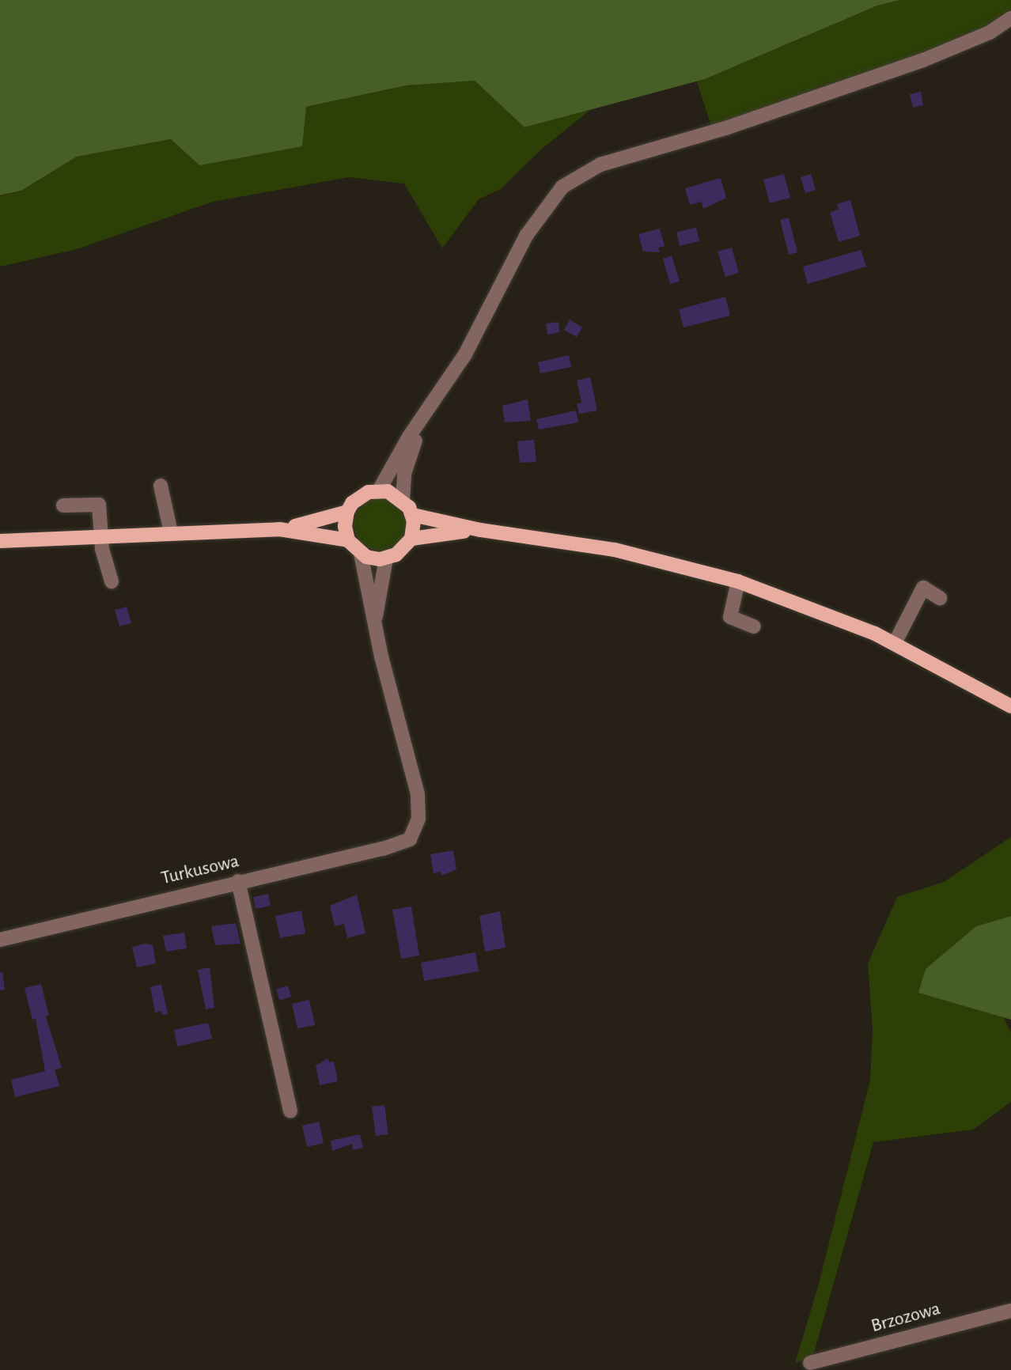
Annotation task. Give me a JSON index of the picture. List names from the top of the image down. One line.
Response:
{"streets":{"street":["Turkusowa","Brzozowa"]}}
